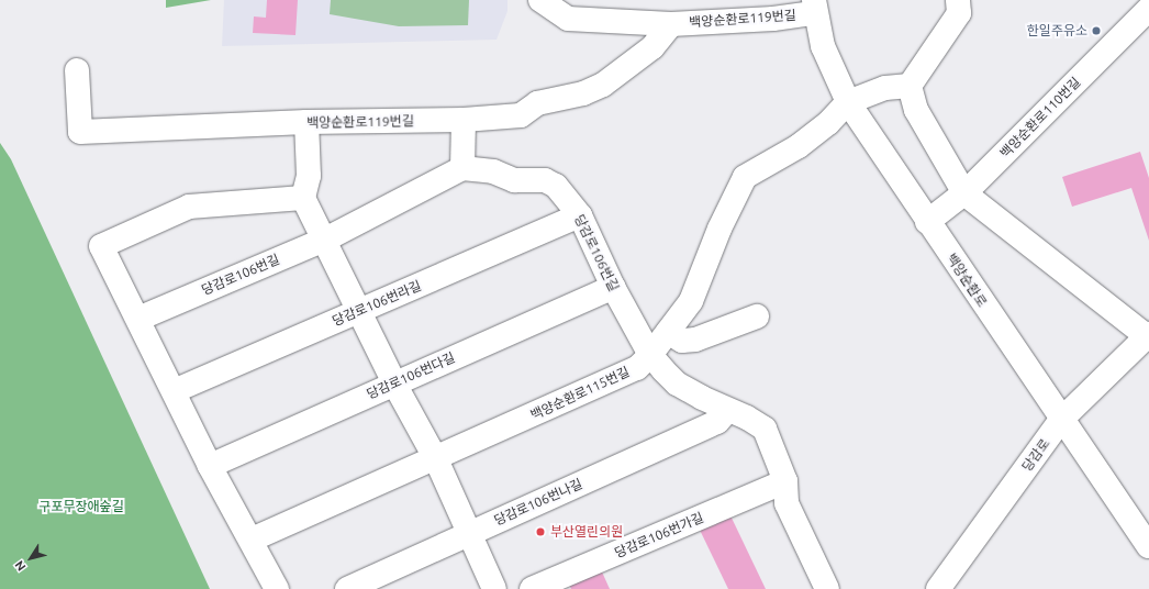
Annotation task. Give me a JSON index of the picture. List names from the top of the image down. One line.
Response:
{"streets":{"street":["백양순환로119번길","백양순환로110번길","당감로106번길","백양순환로","당감로106번라길","당감로106번다길","백양순환로115번길","당감로","당감로106번나길","당감로106번가길"]},"crossings":[["백양순환로119번길","백양순환로"],["백양순환로110번길","백양순환로"],["당감로106번길","당감로106번라길"],["당감로106번길","당감로106번다길"],["당감로106번길","백양순환로115번길"],["당감로106번길","당감로106번나길"],["당감로106번길","당감로106번가길"],["백양순환로","백양순환로115번길"],["백양순환로","당감로"]],"parks":["구포무장애숲길"],"places":["한일주유소","부산열린의원"],"north":"bottom left"}
